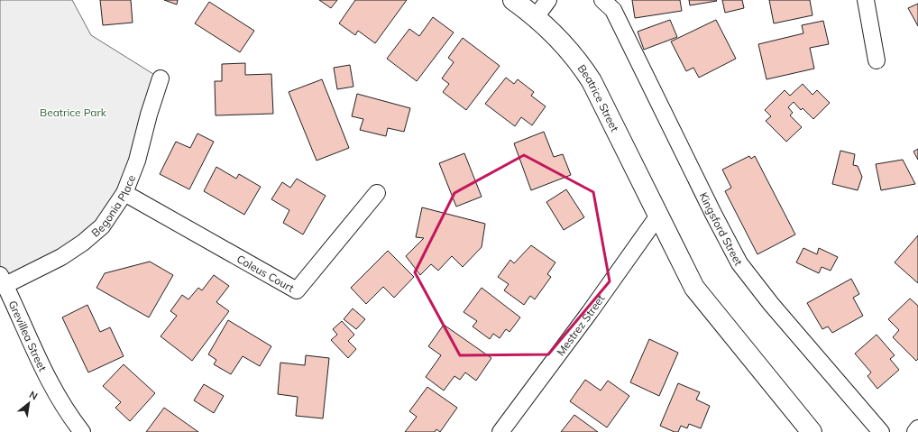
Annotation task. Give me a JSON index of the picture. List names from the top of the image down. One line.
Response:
{"streets":{"street":["Beatrice Street","Begonia Place","Kingsford Street","Coleus Court","Mestrez Street","Grevillea Street"]},"crossings":[["Beatrice Street","Mestrez Street"],["Begonia Place","Coleus Court"],["Begonia Place","Grevillea Street"]],"parks":["Beatrice Park"],"north":"top right"}
